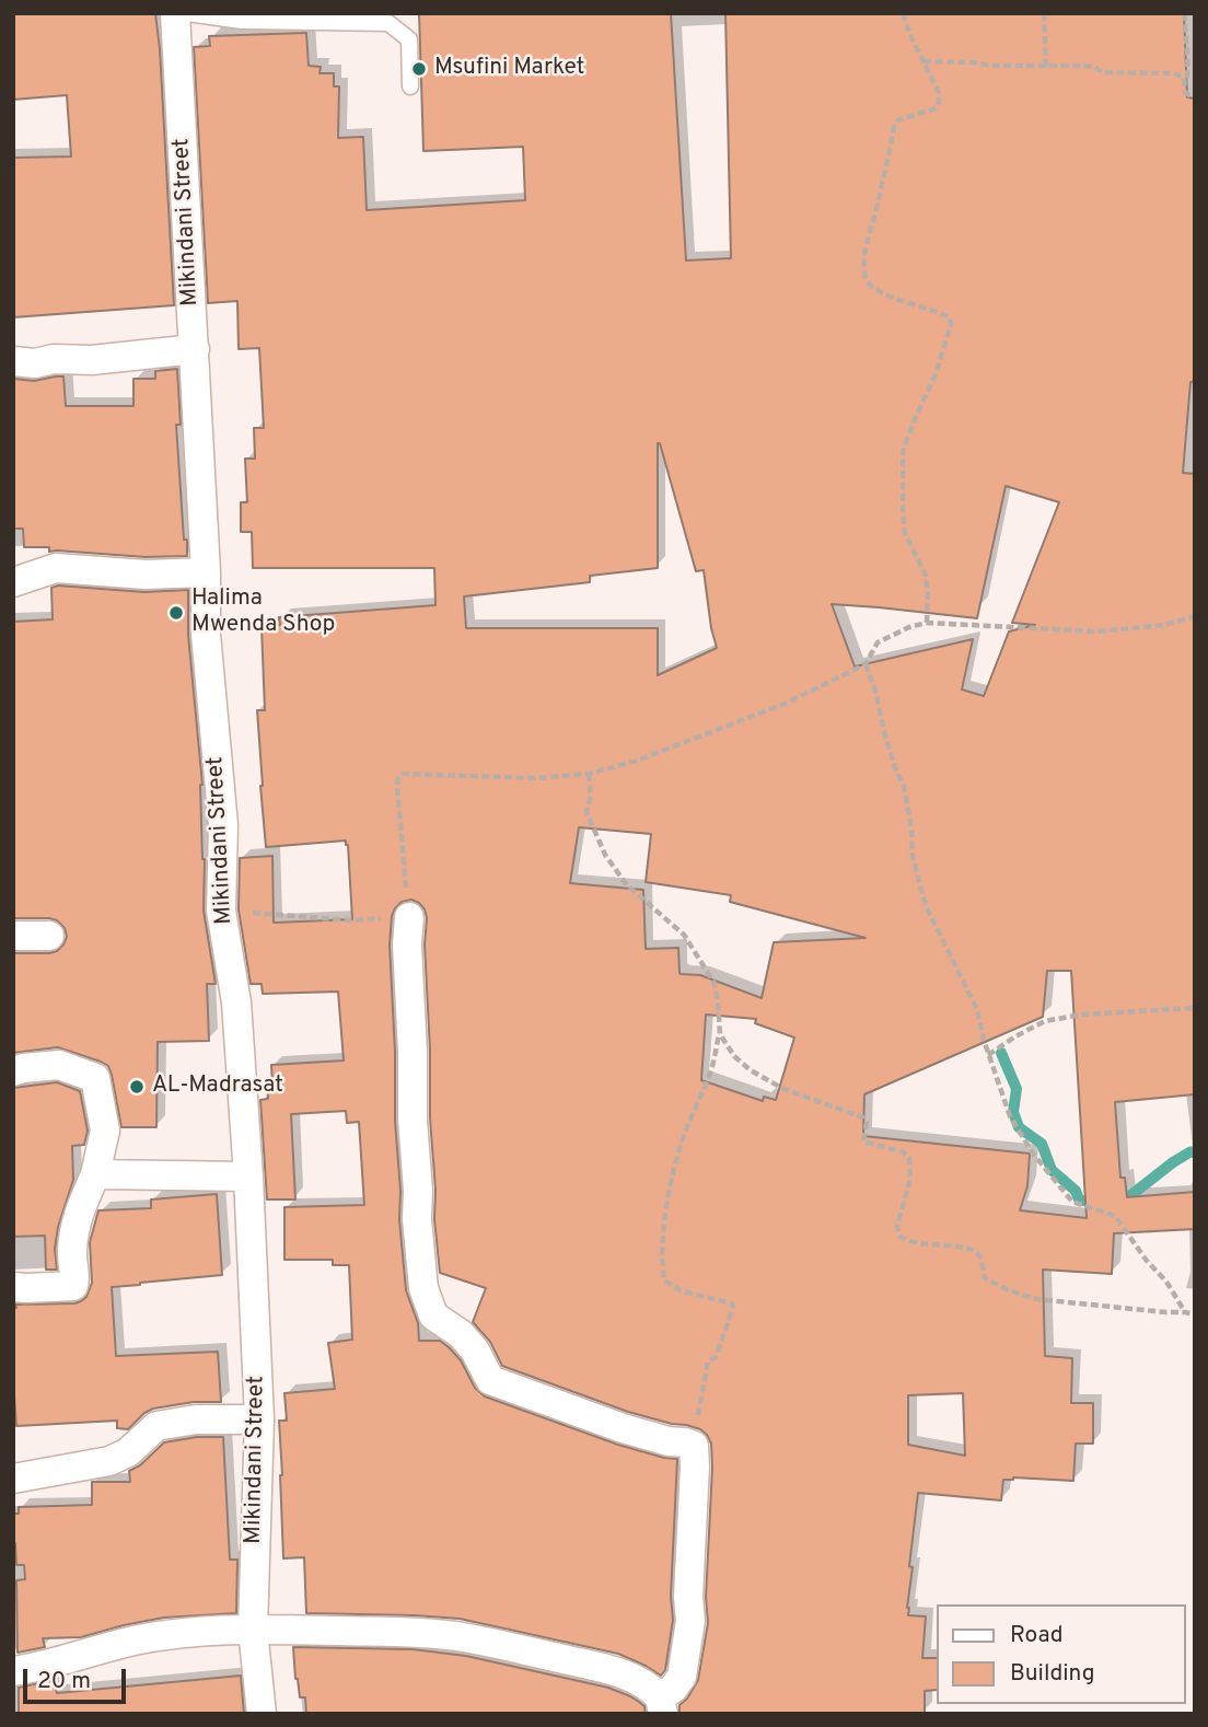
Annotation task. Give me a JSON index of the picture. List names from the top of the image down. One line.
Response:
{"streets":{"street":["Mikindani Street"]},"places":["Msufini Market","Halima Mwenda Shop","AL-Madrasat"],"legend":["Road","Building"],"scale_bar":"20 m"}
